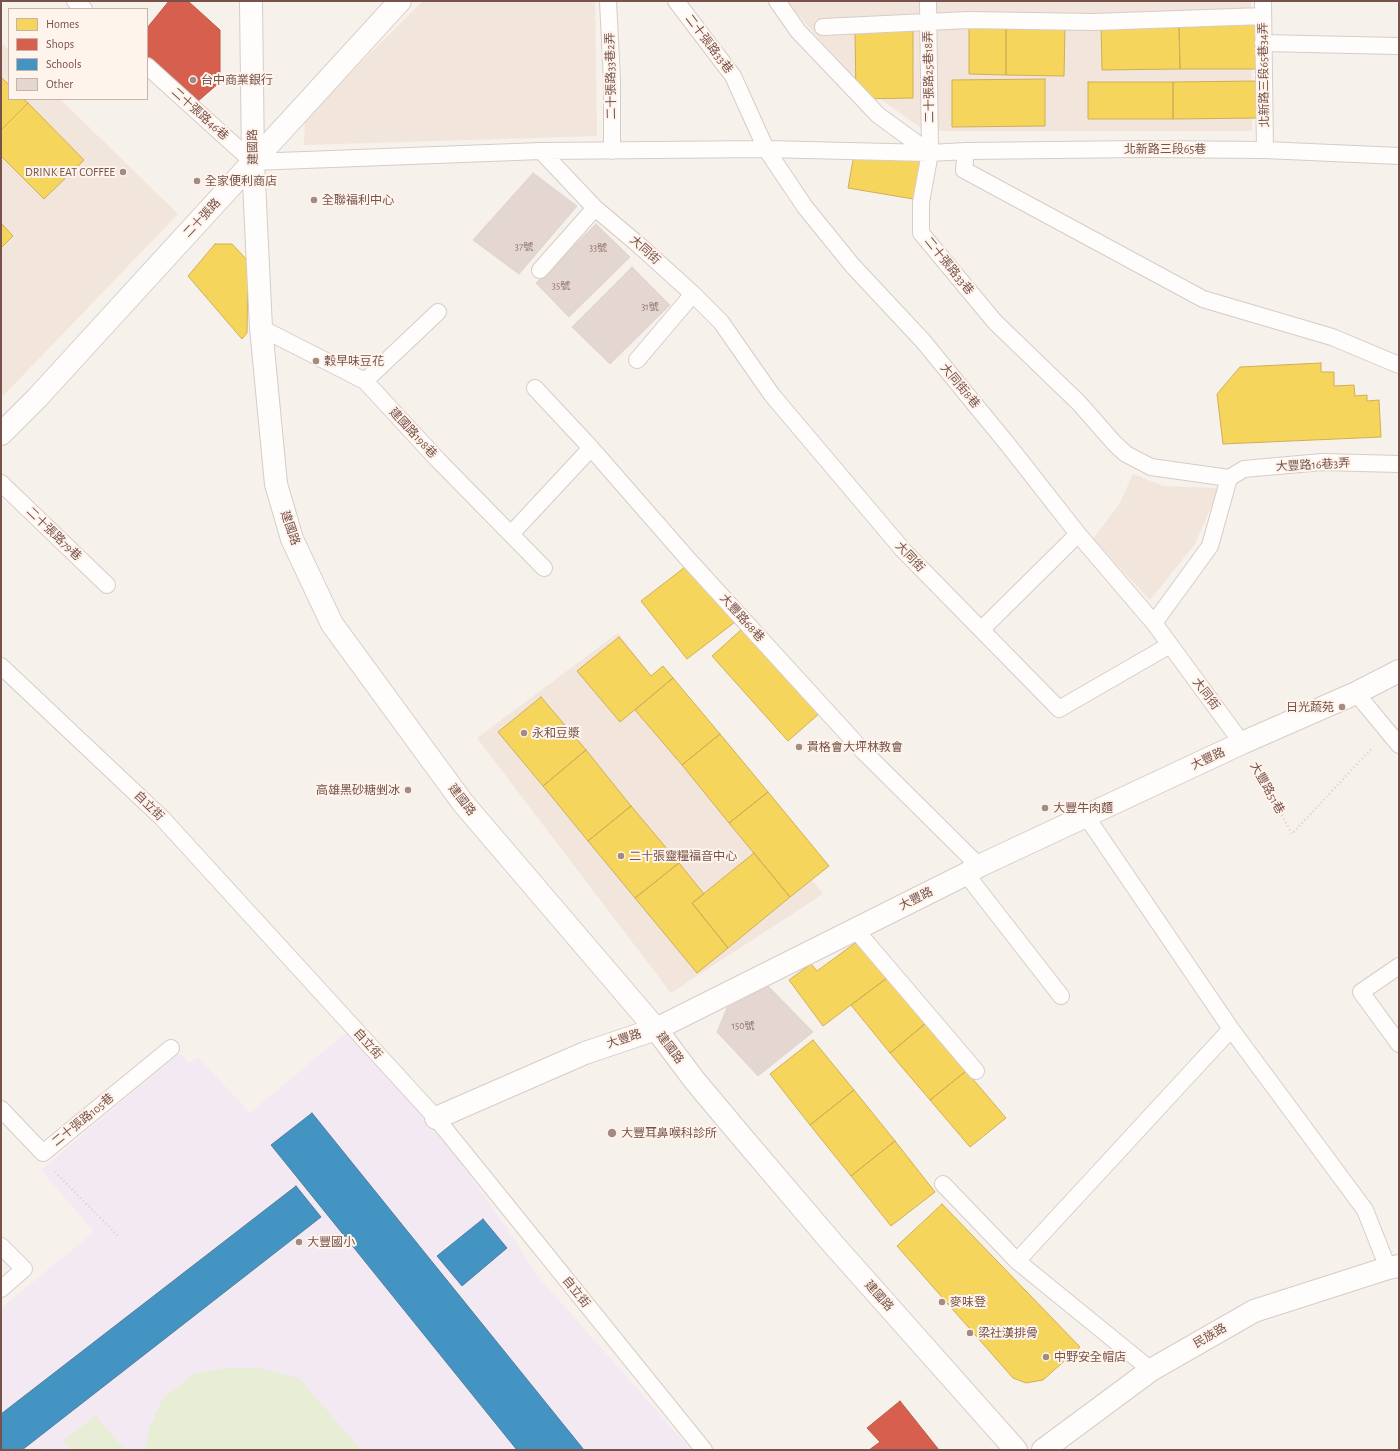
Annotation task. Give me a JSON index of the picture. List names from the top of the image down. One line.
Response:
{"streets":{"street":["建國路","二十張路","大豐路","民族路"],"lane":["二十張路33巷","北新路三段65巷34弄","二十張路33巷2弄","二十張路25巷18弄","二十張路46巷","北新路三段65巷","大同街","大同街8巷","建國路198巷","大豐路16巷3弄","二十張路79巷","大豐路68巷","自立街","二十張路105巷"],"path":["大豐路51巷"]},"crossings":[["二十張路33巷","二十張路25巷18弄"],["二十張路33巷","北新路三段65巷"],["二十張路33巷","大同街8巷"],["二十張路33巷","大豐路16巷3弄"],["北新路三段65巷34弄","北新路三段65巷"],["二十張路25巷18弄","北新路三段65巷"],["二十張路46巷","建國路"],["二十張路46巷","二十張路"],["建國路","二十張路"],["建國路","建國路198巷"],["建國路","大豐路"],["大同街","大同街8巷"],["大同街","大豐路"],["大同街","大豐路51巷"],["大豐路68巷","大豐路"],["大豐路","大豐路51巷"],["大豐路","自立街"]],"places":["台中商業銀行","DRINK EAT COFFEE","全家便利商店","全聯福利中心","穀早味豆花","日光蔬苑","永和豆漿","貴格會大坪林教會","高雄黑砂糖剉冰","大豐牛肉麵","二十張靈糧福音中心","大豐耳鼻喉科診所","大豐國小","麥味登","梁社漢排骨","中野安全帽店"],"house_numbers":["37號","33號","35號","31號","150號"],"legend":["Homes","Shops","Schools","Other"]}
